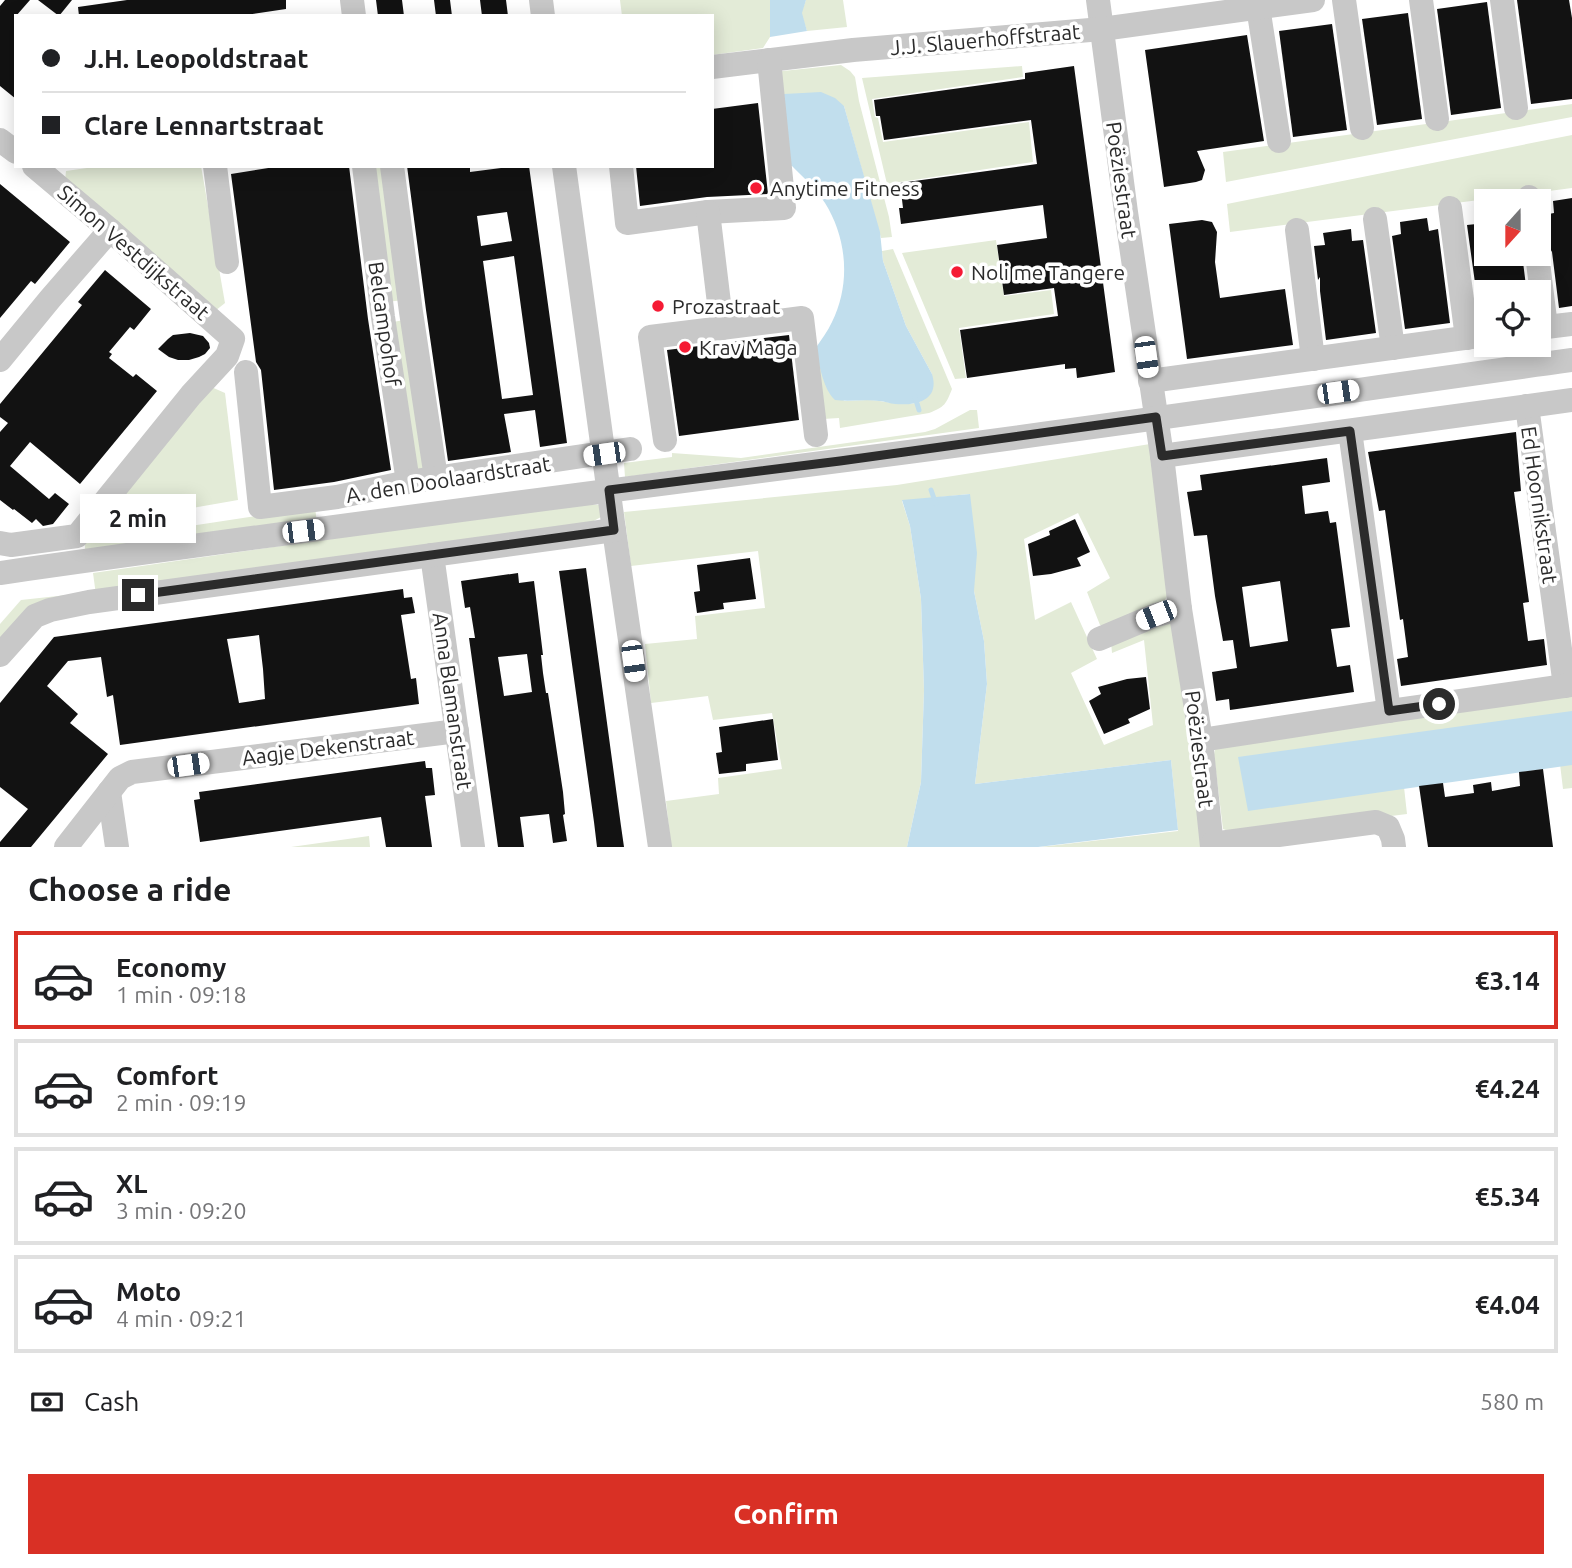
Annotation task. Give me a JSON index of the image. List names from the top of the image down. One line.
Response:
{"streets":{"street":["J.J. Slauerhoffstraat","Poëziestraat","Simon Vestdijkstraat","Belcampohof","A. den Doolaardstraat","Ed Hoornikstraat","Anna Blamanstraat","Aagje Dekenstraat"]},"crossings":[["J.J. Slauerhoffstraat","Poëziestraat"],["Belcampohof","A. den Doolaardstraat"],["Anna Blamanstraat","Aagje Dekenstraat"]],"places":["Anytime Fitness","Noli me Tangere","Prozastraat","Krav Maga"],"north":"bottom","page":{"banner":["J.H. Leopoldstraat","Clare Lennartstraat"],"bubble":"2 min","heading":"Choose a ride","list":[{"name":"Economy","note":"1 min · 09:18","value":"€3.14"},{"name":"Comfort","note":"2 min · 09:19","value":"€4.24"},{"name":"XL","note":"3 min · 09:20","value":"€5.34"},{"name":"Moto","note":"4 min · 09:21","value":"€4.04"}],"pay":["Cash","580 m"],"buttons":"Confirm"}}
